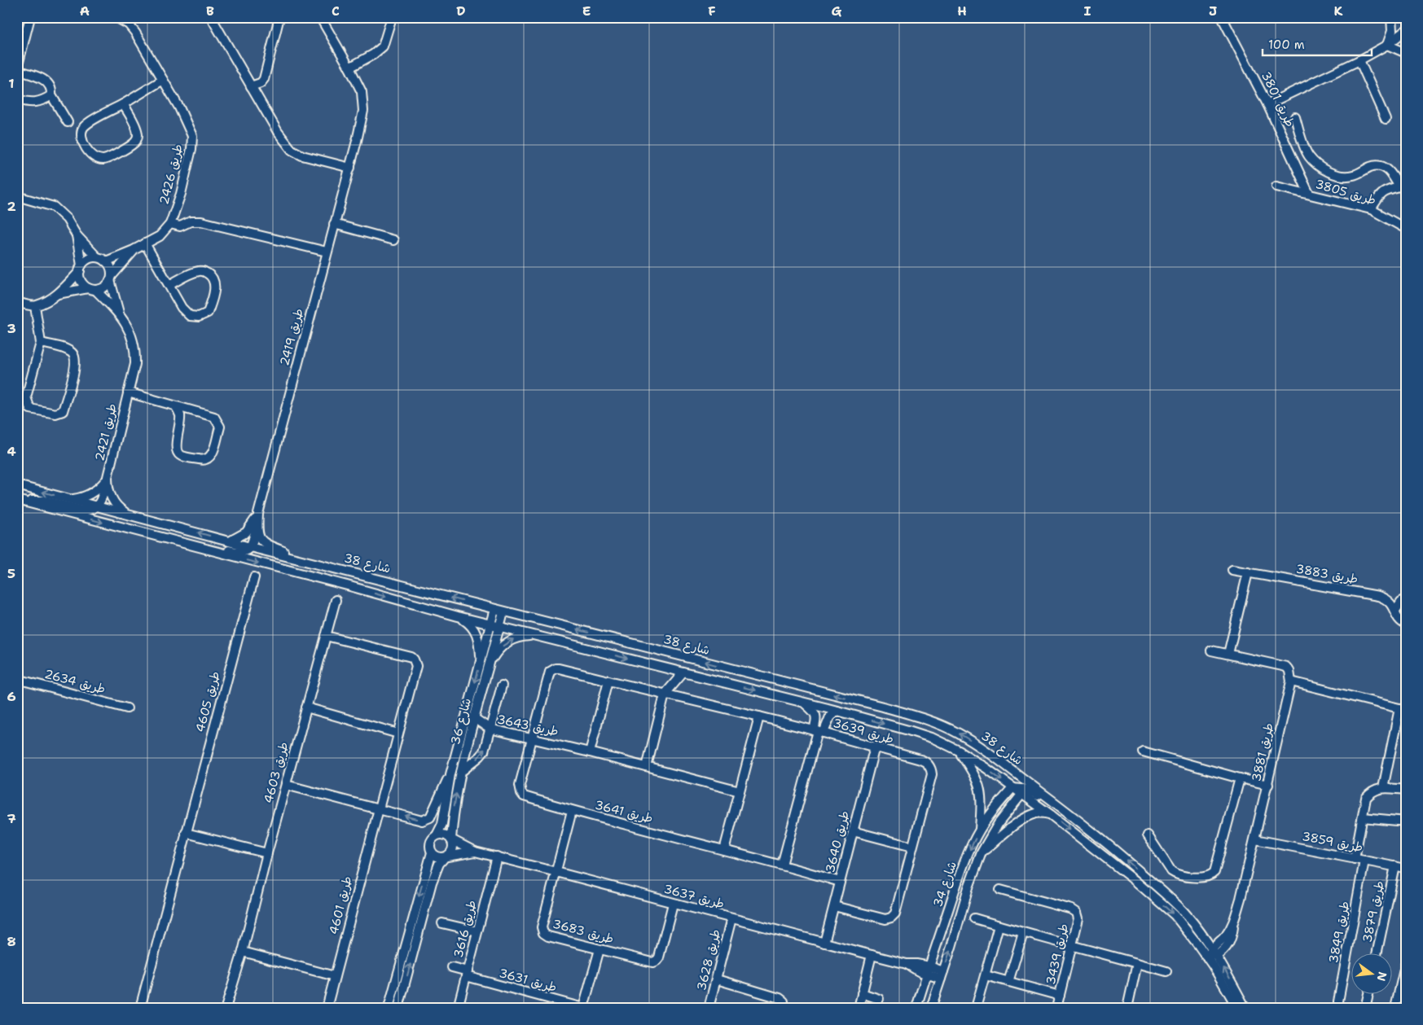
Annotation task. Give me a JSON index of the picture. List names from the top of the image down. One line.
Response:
{"streets":{"street":["طريق 3801","طريق 2426","طريق 3805","طريق 2419","طريق 2421","شارع 38","طريق 3883","طريق 2634","طريق 4605","شارع 36","طريق 3643","طريق 3639","طريق 3881","طريق 4603","طريق 3641","طريق 3640","طريق 3859","شارع 34","طريق 3637","طريق 4601","طريق 3879","طريق 3616","طريق 3683","طريق 3849","طريق 3439","طريق 3628","طريق 3631"]},"crossings":[["طريق 3801","طريق 3805"],["طريق 2426","طريق 2421"],["طريق 2419","شارع 38"],["طريق 2421","شارع 38"],["شارع 38","شارع 36"],["شارع 38","طريق 3881"],["شارع 38","شارع 34"],["شارع 36","طريق 3643"],["شارع 36","طريق 3637"],["طريق 3643","طريق 3641"],["طريق 3639","طريق 3641"],["طريق 3639","طريق 3640"],["طريق 3881","طريق 3859"],["طريق 4603","طريق 4601"],["طريق 3641","طريق 3640"],["طريق 3641","طريق 3683"],["طريق 3640","طريق 3637"],["طريق 3859","طريق 3879"],["طريق 3859","طريق 3849"],["شارع 34","طريق 3637"],["طريق 3637","طريق 3616"],["طريق 3637","طريق 3683"],["طريق 3637","طريق 3628"],["طريق 3616","طريق 3631"],["طريق 3683","طريق 3631"]],"scale_bar":"100 m","north":"right","grid":{"columns":["A","B","C","D","E","F","G","H","I","J","K"],"rows":["1","2","3","4","5","6","7","8"]}}
